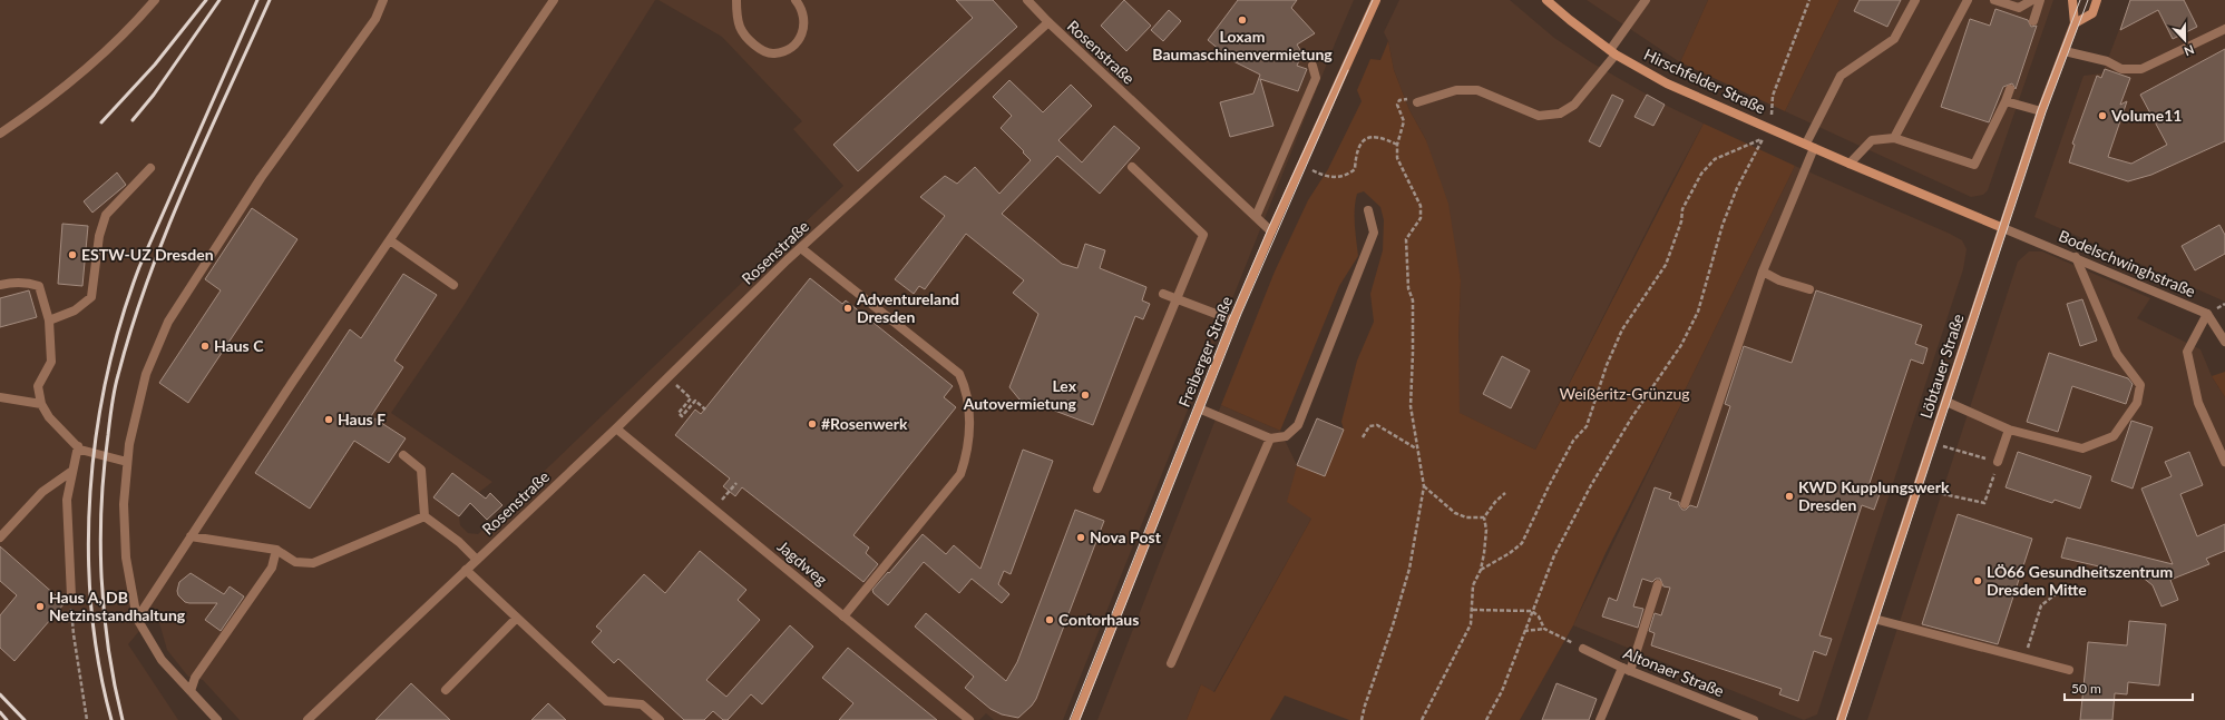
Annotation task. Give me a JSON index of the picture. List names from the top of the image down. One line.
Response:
{"streets":{"street":["Rosenstraße","Hirschfelder Straße","Bodelschwinghstraße","Freiberger Straße","Löbtauer Straße","Jagdweg","Altonaer Straße"]},"crossings":[["Rosenstraße","Freiberger Straße"],["Rosenstraße","Jagdweg"],["Hirschfelder Straße","Bodelschwinghstraße"],["Hirschfelder Straße","Löbtauer Straße"],["Bodelschwinghstraße","Löbtauer Straße"]],"parks":["Weißeritz-Grünzug"],"places":["Loxam Baumaschinenvermietung","Volume11","ESTW-UZ Dresden","Adventureland Dresden","Haus C","Lex Autovermietung","Haus F","#Rosenwerk","KWD Kupplungswerk Dresden","Nova Post","LÖ66 Gesundheitszentrum Dresden Mitte","Haus A, DB Netzinstandhaltung","Contorhaus"],"scale_bar":"50 m","north":"bottom"}
